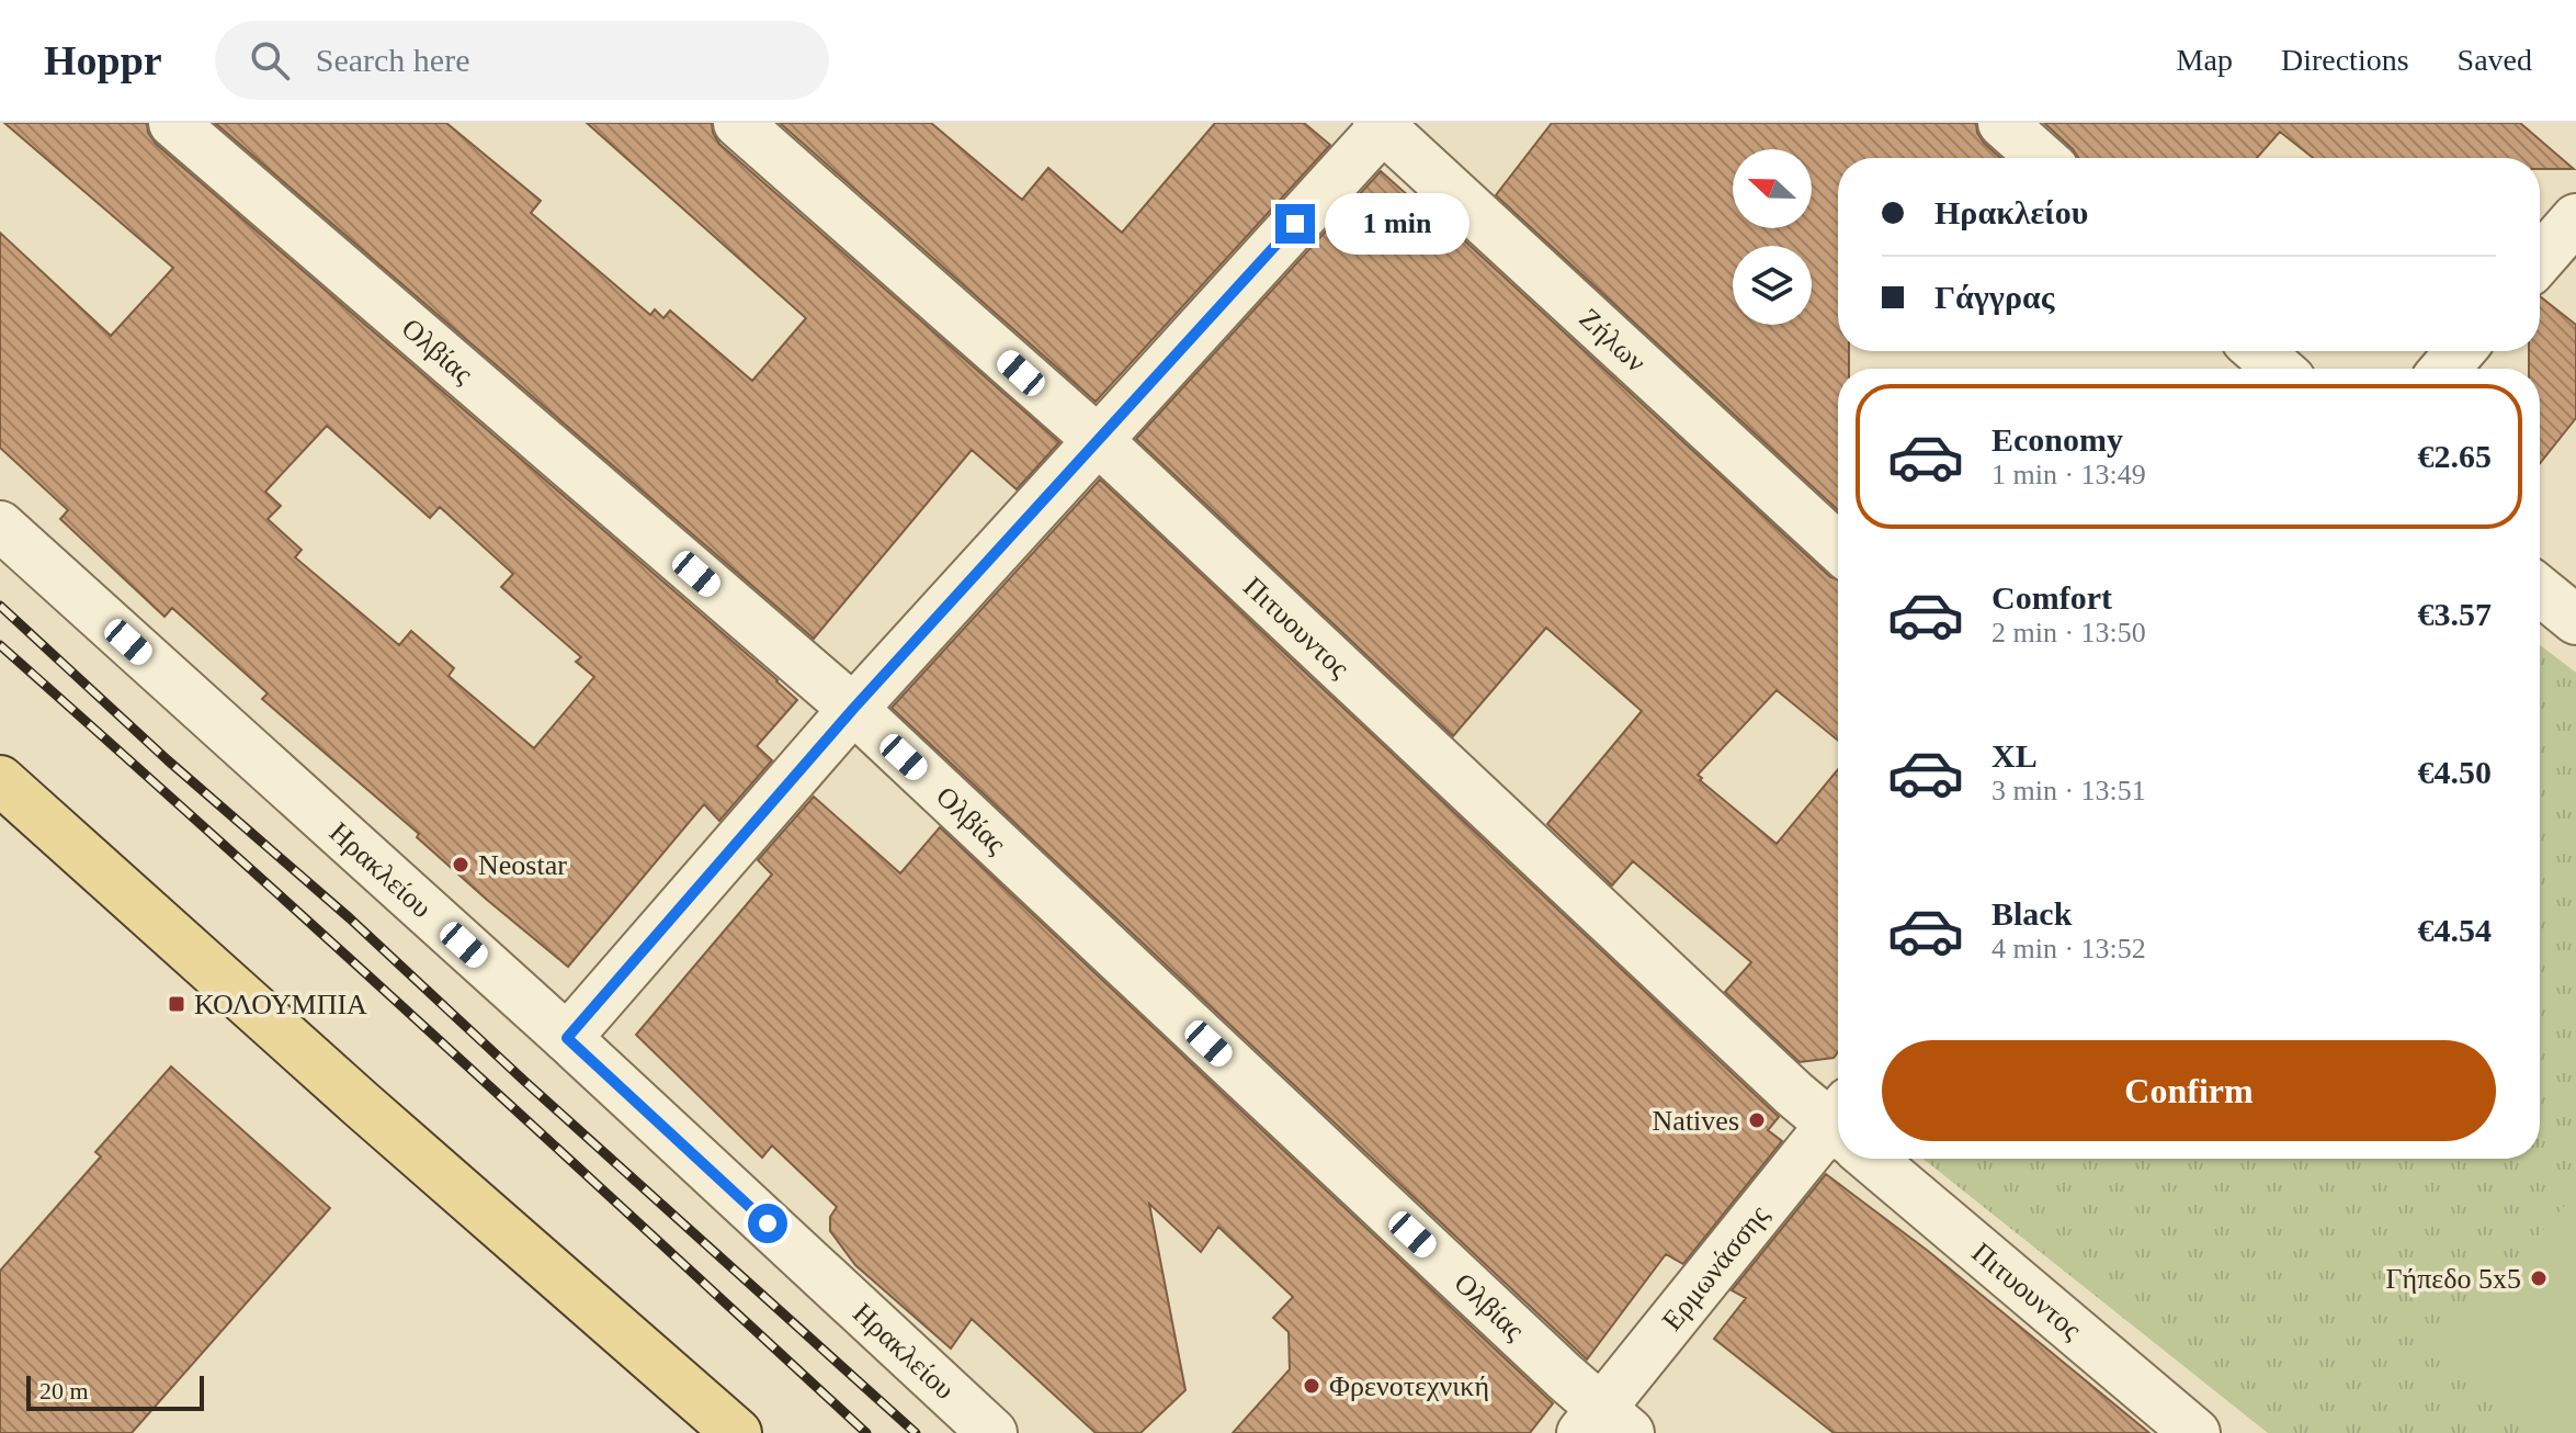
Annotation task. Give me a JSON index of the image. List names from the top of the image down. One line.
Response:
{"streets":{"street":["Ζήλων","Ολβίας","Πιτυουντος","Ηρακλείου","Ερμωνάσσης"]},"crossings":[["Ολβίας","Ερμωνάσσης"]],"places":{"other":["Neostar","Natives","Γήπεδο 5x5","Φρενοτεχνική"],"transit":["ΚΟΛΟΥΜΠΙΑ"]},"scale_bar":"20 m","north":"left","page":{"header":"Hoppr","search":"Search here","nav":["Map","Directions","Saved"],"banner":["Ηρακλείου","Γάγγρας"],"bubble":"1 min","list":[{"name":"Economy","note":"1 min · 13:49","value":"€2.65"},{"name":"Comfort","note":"2 min · 13:50","value":"€3.57"},{"name":"XL","note":"3 min · 13:51","value":"€4.50"},{"name":"Black","note":"4 min · 13:52","value":"€4.54"}],"buttons":"Confirm","scale":"20 m"}}
